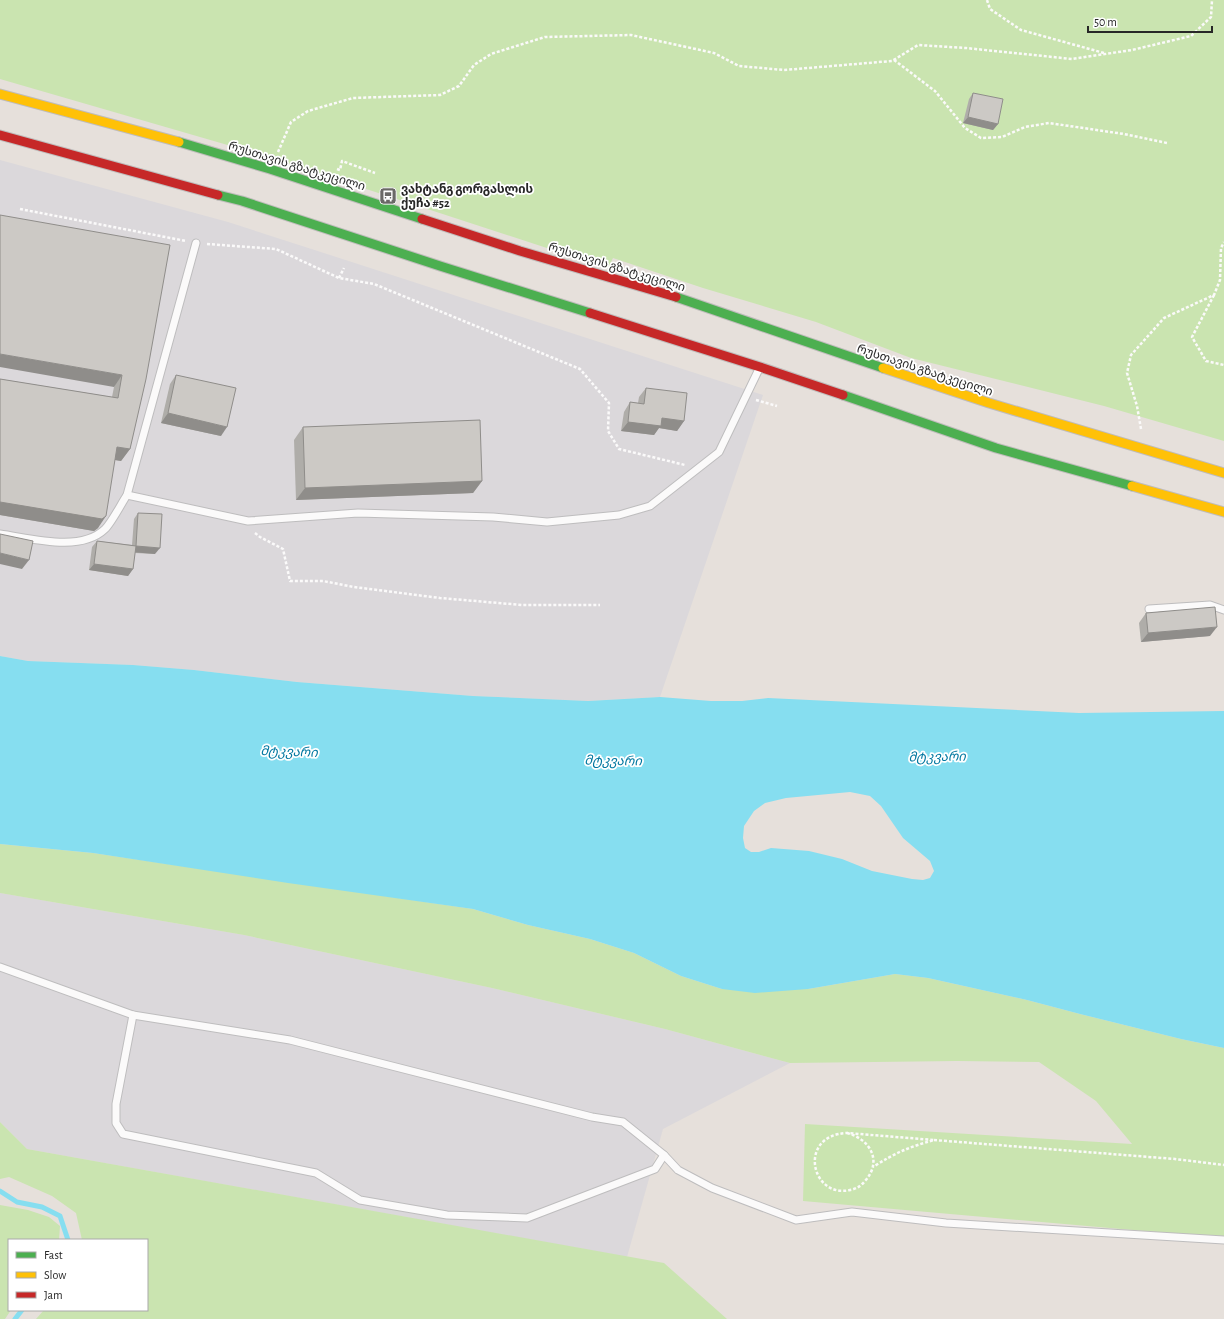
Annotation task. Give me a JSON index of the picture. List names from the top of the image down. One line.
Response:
{"streets":{"highway":["რუსთავის გზატკეცილი"]},"water":["მტკვარი"],"places":{"bus stop":["ვახტანგ გორგასლის ქუჩა #52"]},"legend":["Fast","Slow","Jam"],"scale_bar":"50 m"}
